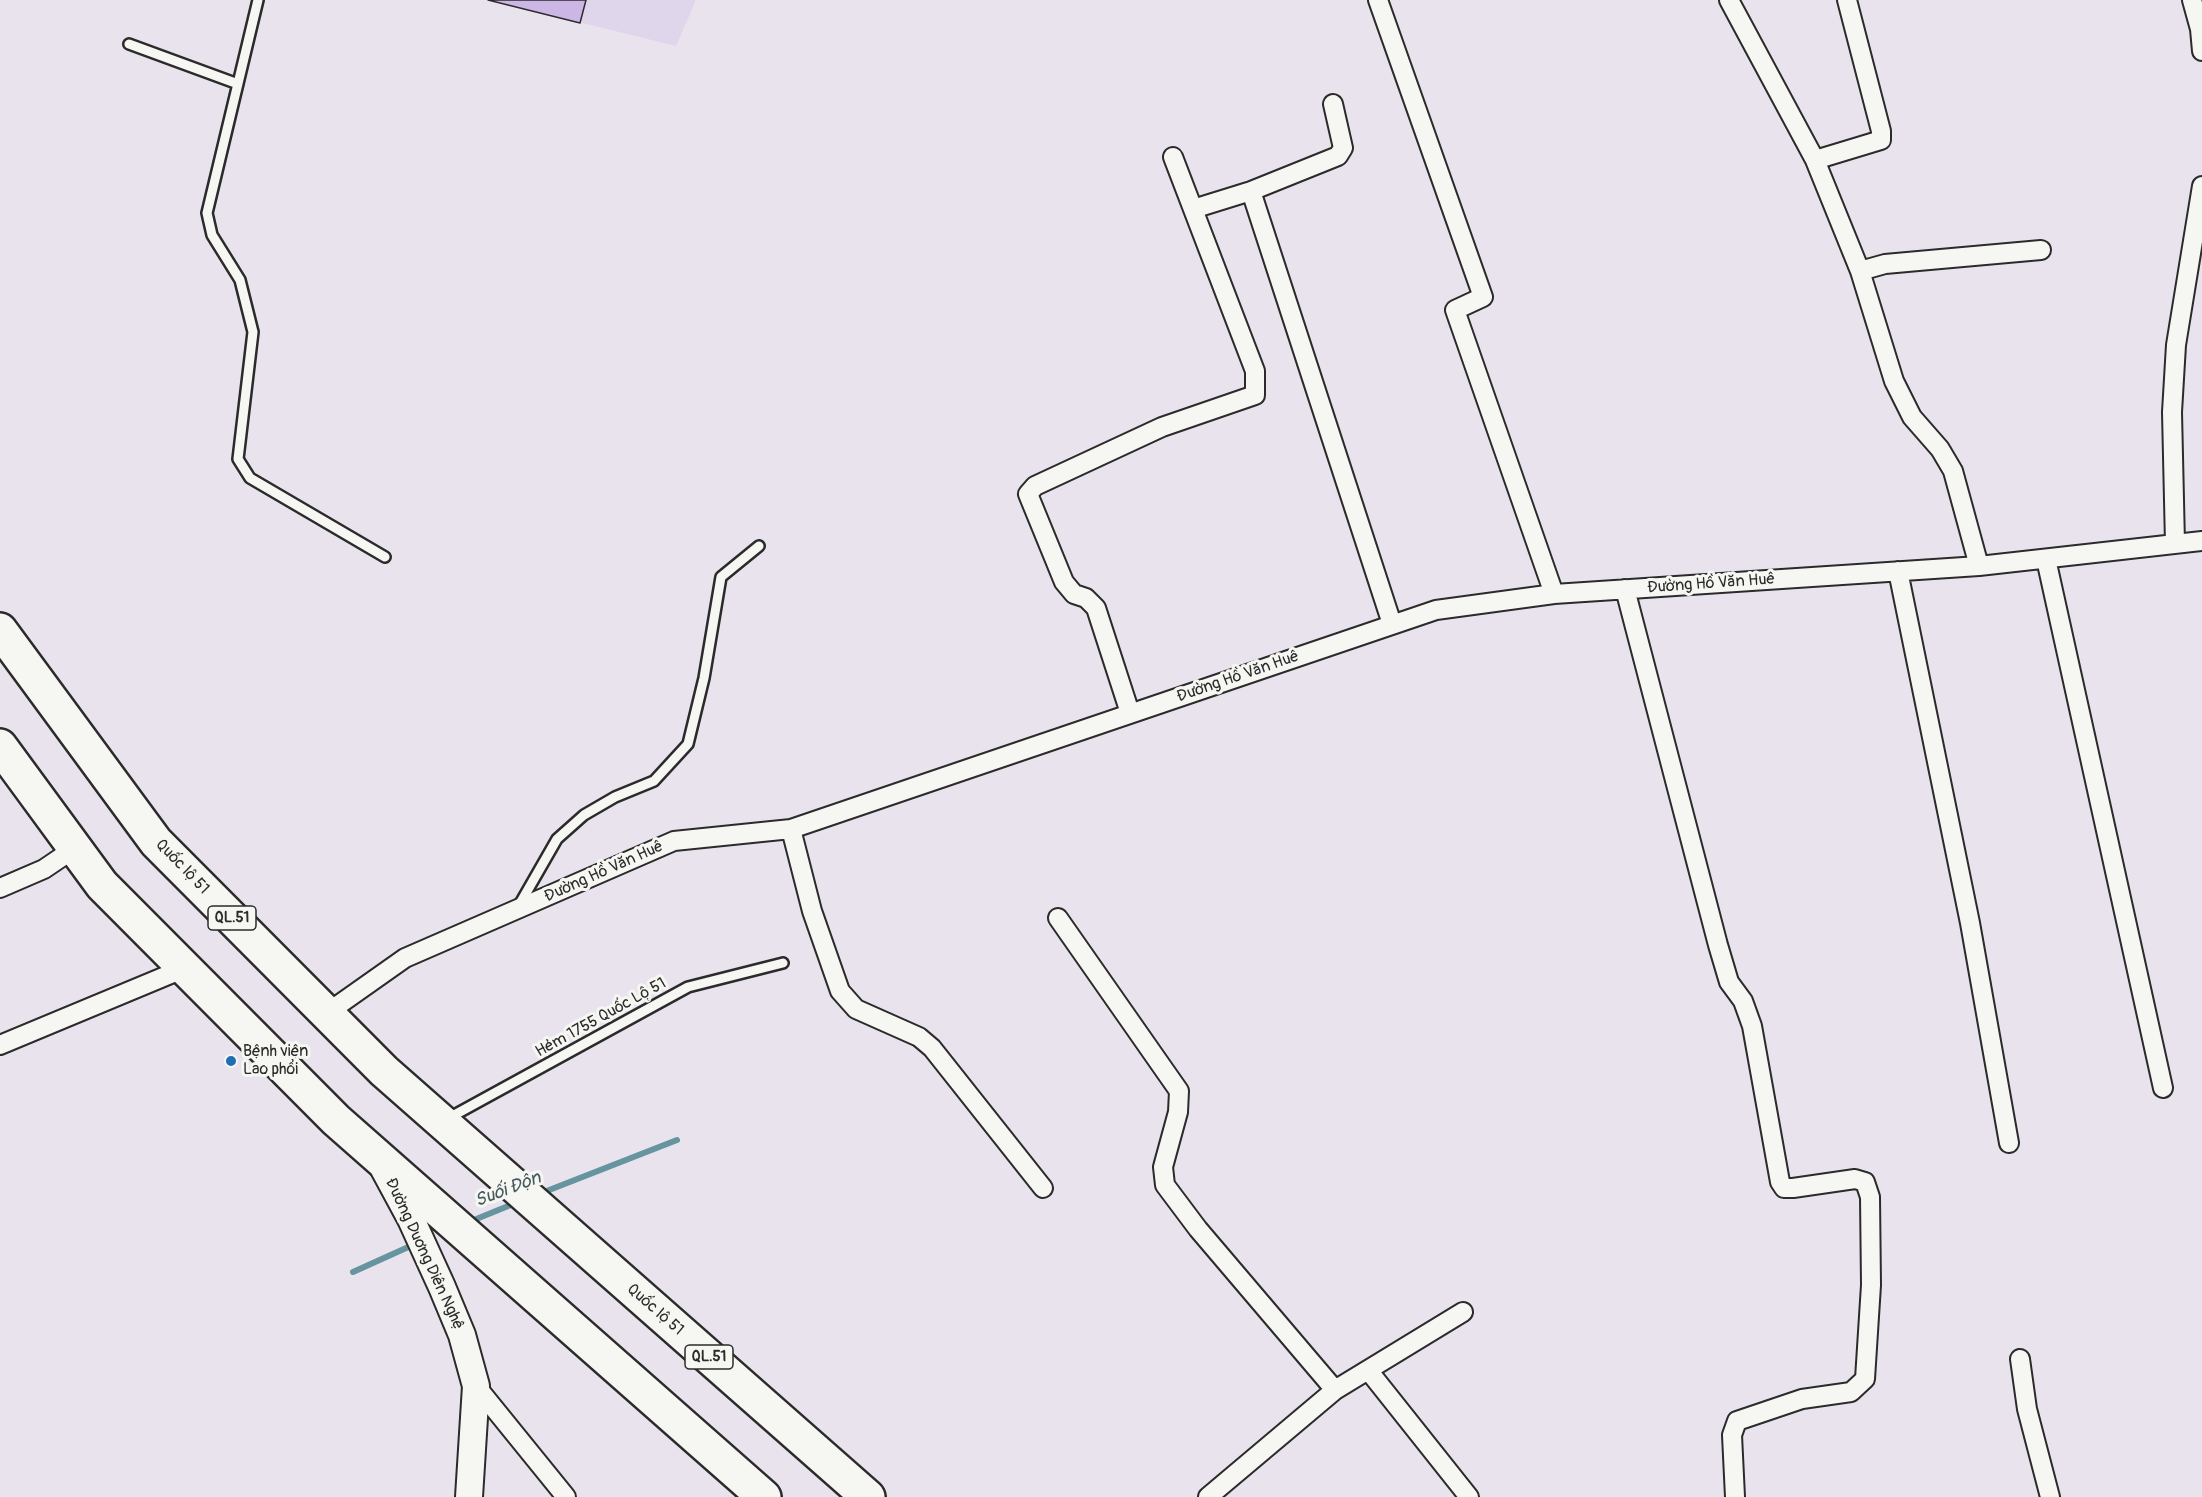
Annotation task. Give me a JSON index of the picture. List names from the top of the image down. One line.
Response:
{"streets":{"highway":["Quốc lộ 51","QL.51"],"street":["Đường Hồ Văn Huê","Đường Duơng Diên Nghệ"],"lane":["Hẻm 1755 Quốc Lộ 51"]},"crossings":[["Đường Hồ Văn Huê","Quốc lộ 51"],["Quốc lộ 51","Hẻm 1755 Quốc Lộ 51"]],"water":["Suối Độn"],"places":["Bệnh viện Lao phổi"]}
